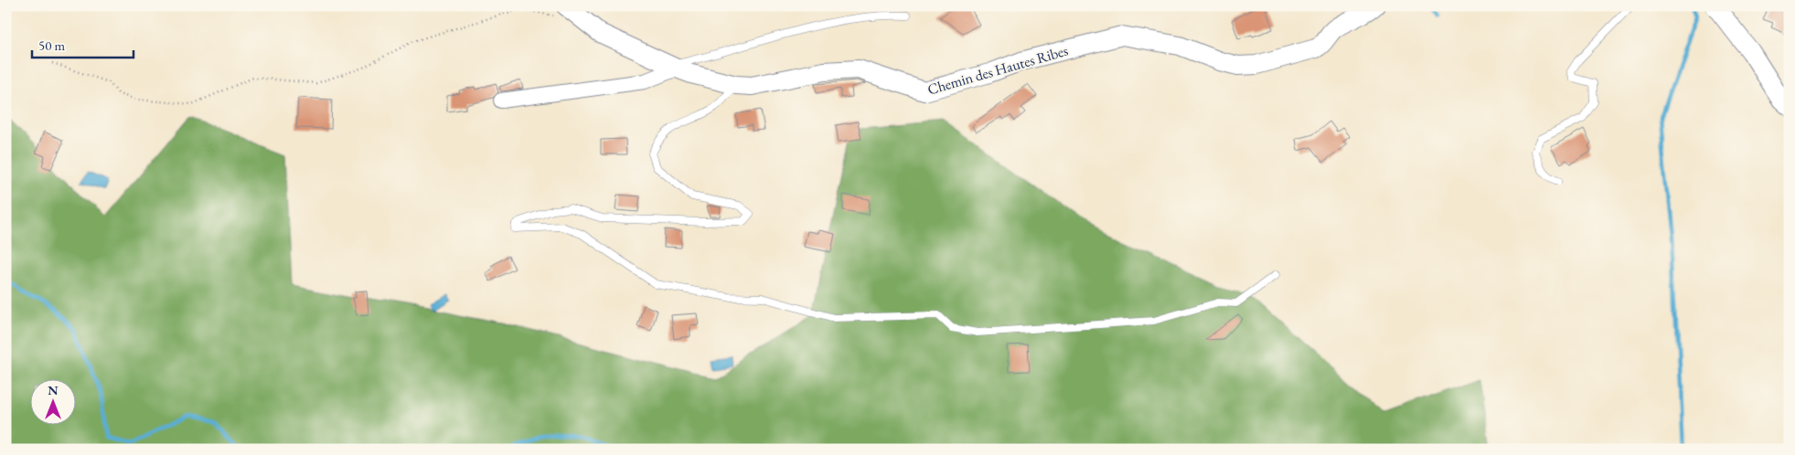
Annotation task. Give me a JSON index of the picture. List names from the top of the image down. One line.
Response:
{"streets":{"street":["Chemin des Hautes Ribes"]},"scale_bar":"50 m","north":"top"}
